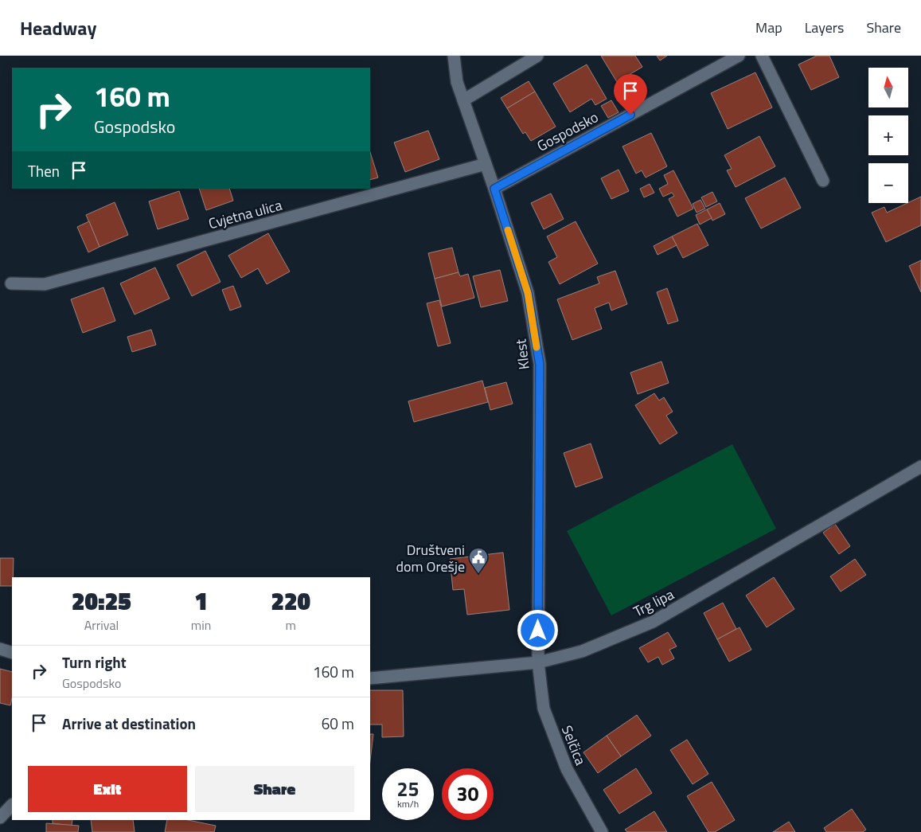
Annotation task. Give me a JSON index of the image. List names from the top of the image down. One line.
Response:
{"streets":{"street":["Gospodsko","Cvjetna ulica","Klest","Trg lipa","Selčica"]},"crossings":[["Gospodsko","Klest"],["Cvjetna ulica","Klest"],["Klest","Trg lipa"],["Klest","Selčica"],["Trg lipa","Selčica"]],"places":{"public building":["Društveni dom Orešje"]},"north":"top","page":{"header":"Headway","nav":["Map","Layers","Share"],"map_buttons":["+","−"],"turn":["160 m","Gospodsko"],"then":"Then","eta":["20:25","Arrival","1","min","220","m"],"list":[{"name":"Turn right","note":"Gospodsko","value":"160 m"},{"name":"Arrive at destination","value":"60 m"}],"buttons":["Exit","Share"],"speed":"25 km/h","limit":"30"}}
